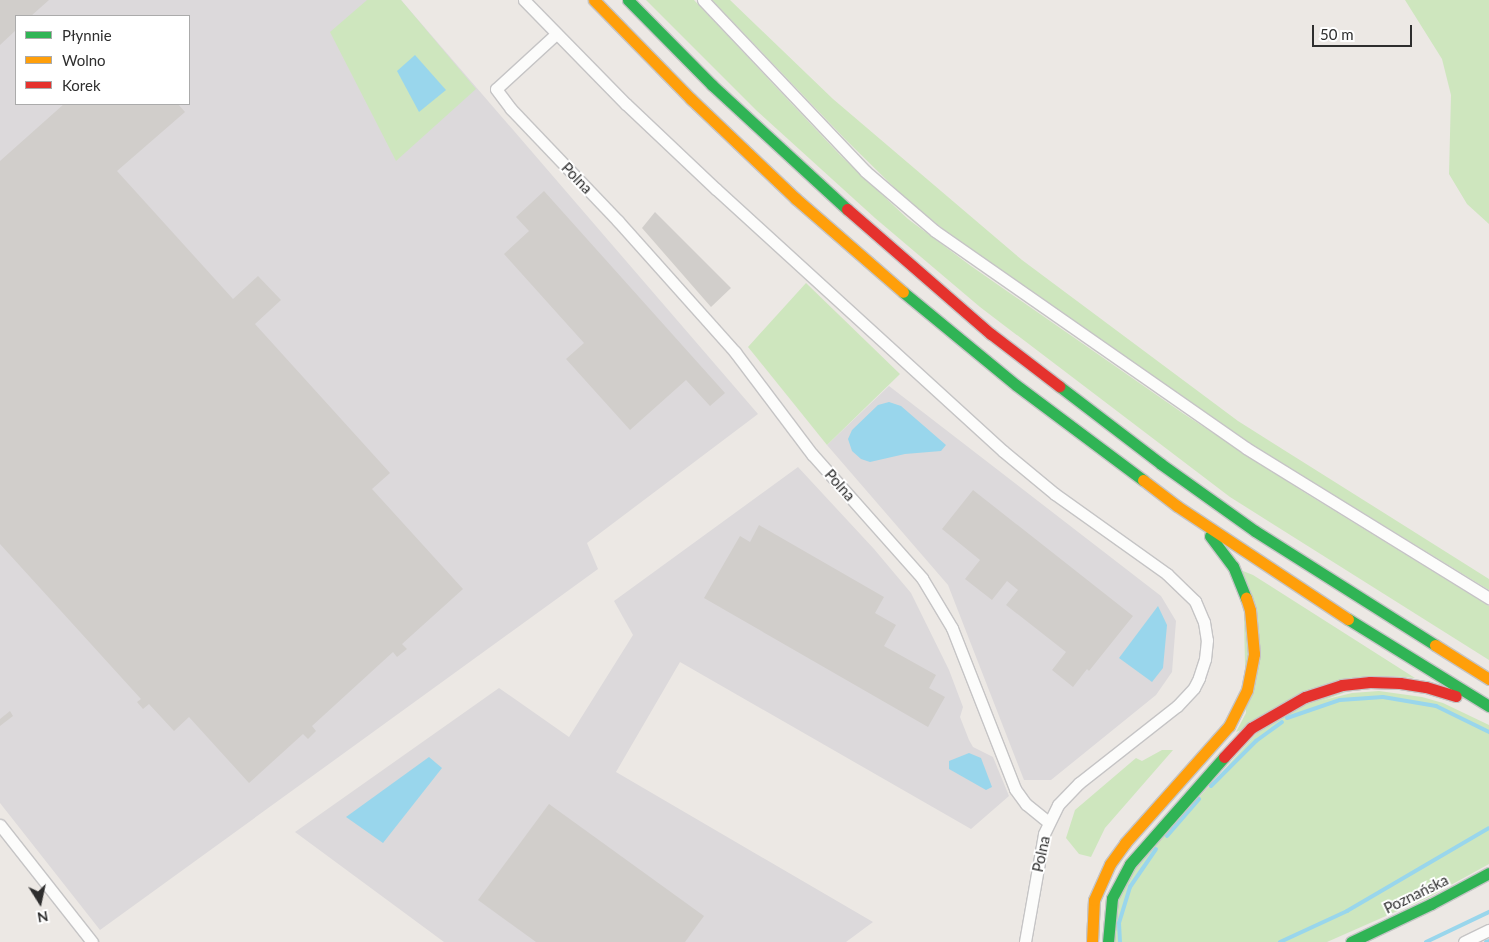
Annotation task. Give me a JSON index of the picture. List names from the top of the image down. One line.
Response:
{"streets":{"main road":["Poznańska"],"street":["Polna"]},"legend":["Płynnie","Wolno","Korek"],"scale_bar":"50 m","north":"bottom"}
